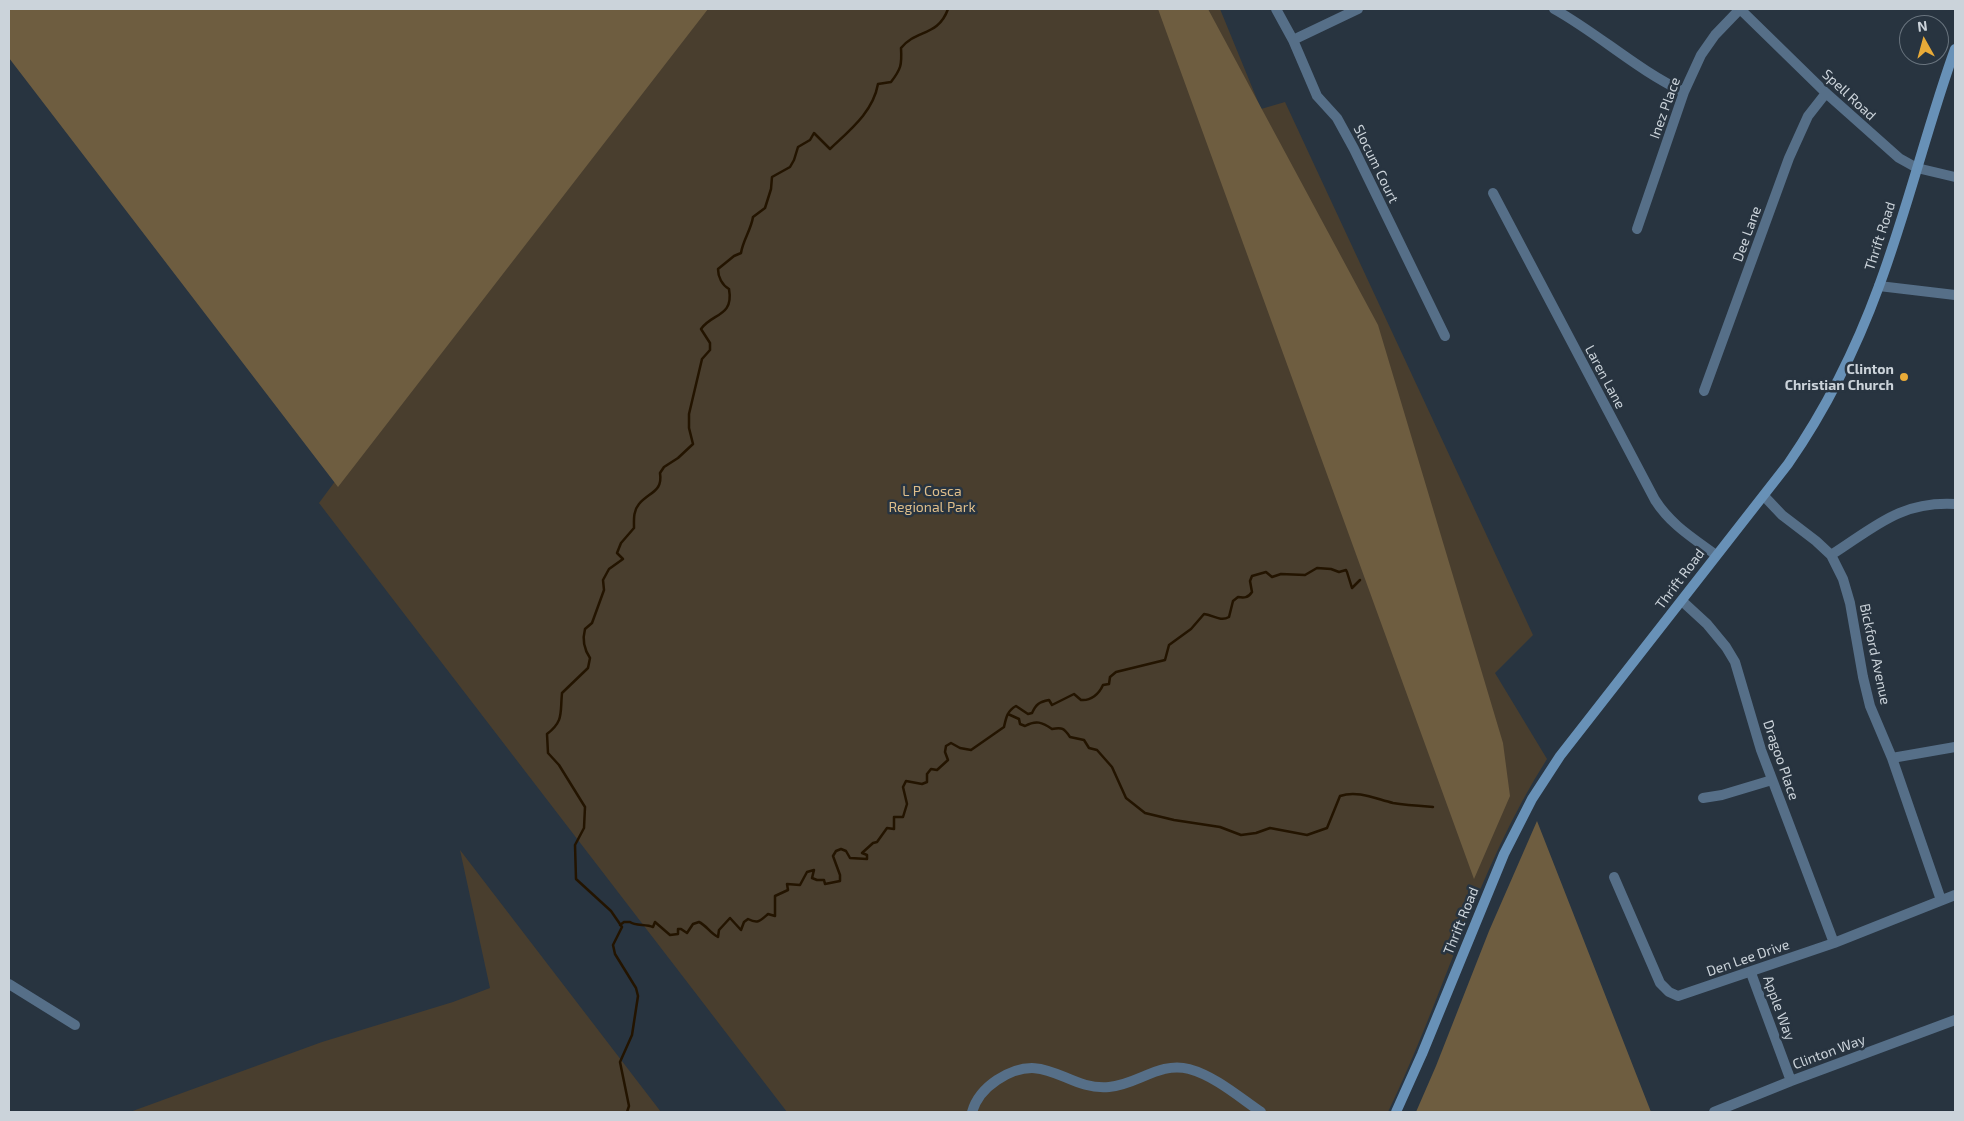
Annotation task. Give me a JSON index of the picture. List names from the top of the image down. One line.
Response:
{"streets":{"street":["Spell Road","Inez Place","Slocum Court","Dee Lane","Thrift Road","Laren Lane","Bickford Avenue","Dragoo Place","Den Lee Drive","Apple Way","Clinton Way"]},"crossings":[["Spell Road","Inez Place"],["Spell Road","Dee Lane"],["Spell Road","Thrift Road"],["Thrift Road","Laren Lane"],["Thrift Road","Bickford Avenue"],["Thrift Road","Dragoo Place"],["Bickford Avenue","Den Lee Drive"],["Dragoo Place","Den Lee Drive"],["Den Lee Drive","Apple Way"],["Apple Way","Clinton Way"]],"parks":["L P Cosca Regional Park"],"places":["Clinton Christian Church"],"north":"top"}
